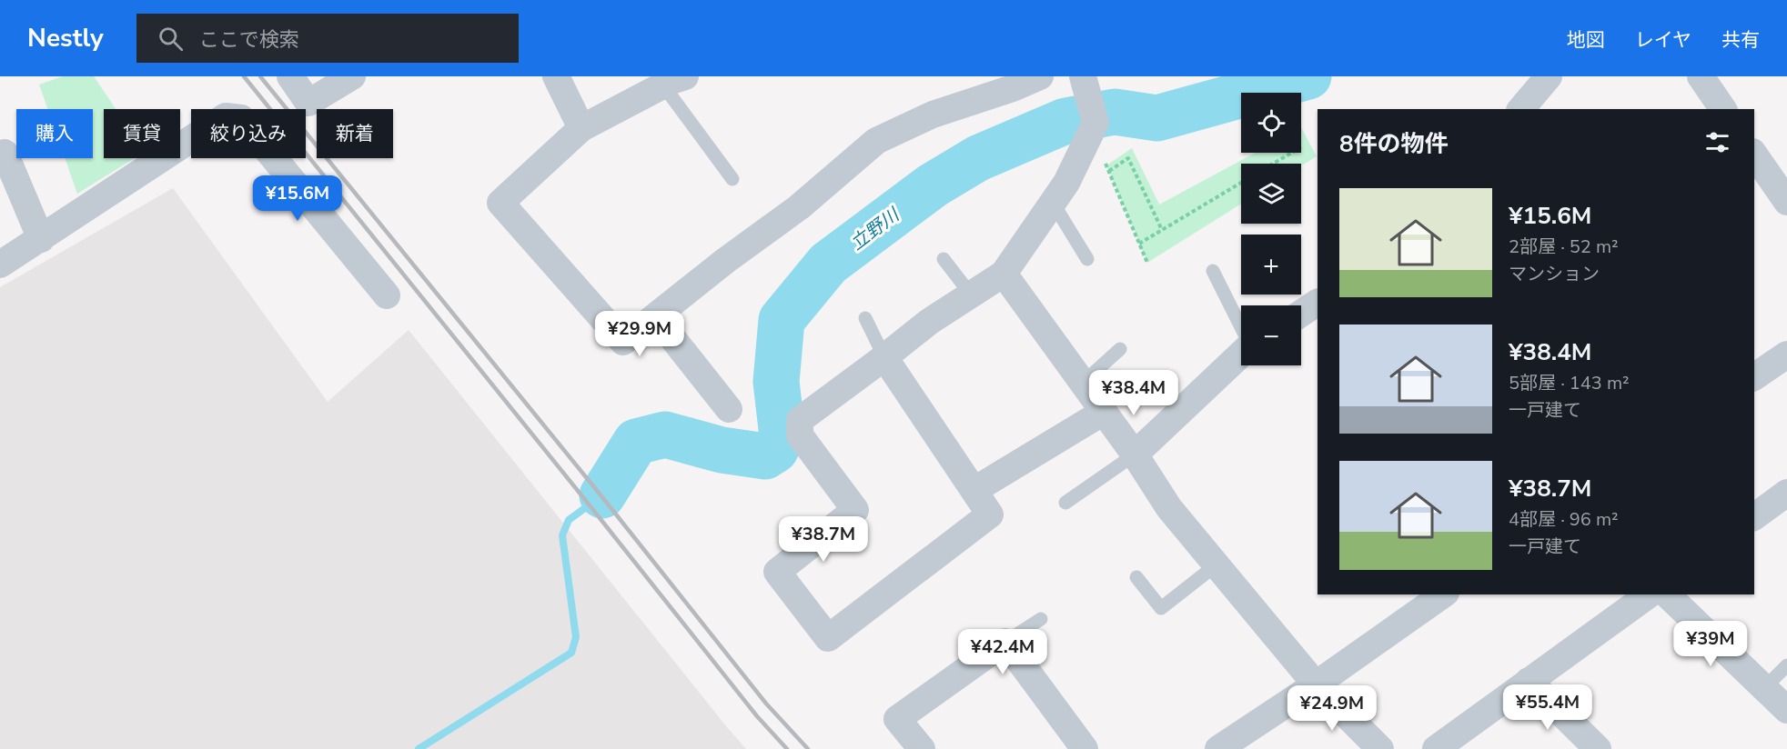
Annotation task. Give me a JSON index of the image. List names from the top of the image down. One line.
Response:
{"water":["立野川"],"page":{"header":"Nestly","search":"ここで検索","nav":["地図","レイヤ","共有"],"map_buttons":["+","−"],"chip":["購入","賃貸","絞り込み","新着"],"heading":"8件の物件","list":[{"name":"¥15.6M","note":"2部屋 · 52 m² · マンション"},{"name":"¥38.4M","note":"5部屋 · 143 m² · 一戸建て"},{"name":"¥38.7M","note":"4部屋 · 96 m² · 一戸建て"}],"price":["¥15.6M","¥29.9M","¥38.4M","¥38.7M","¥39M","¥42.4M","¥55.4M","¥24.9M"]}}
